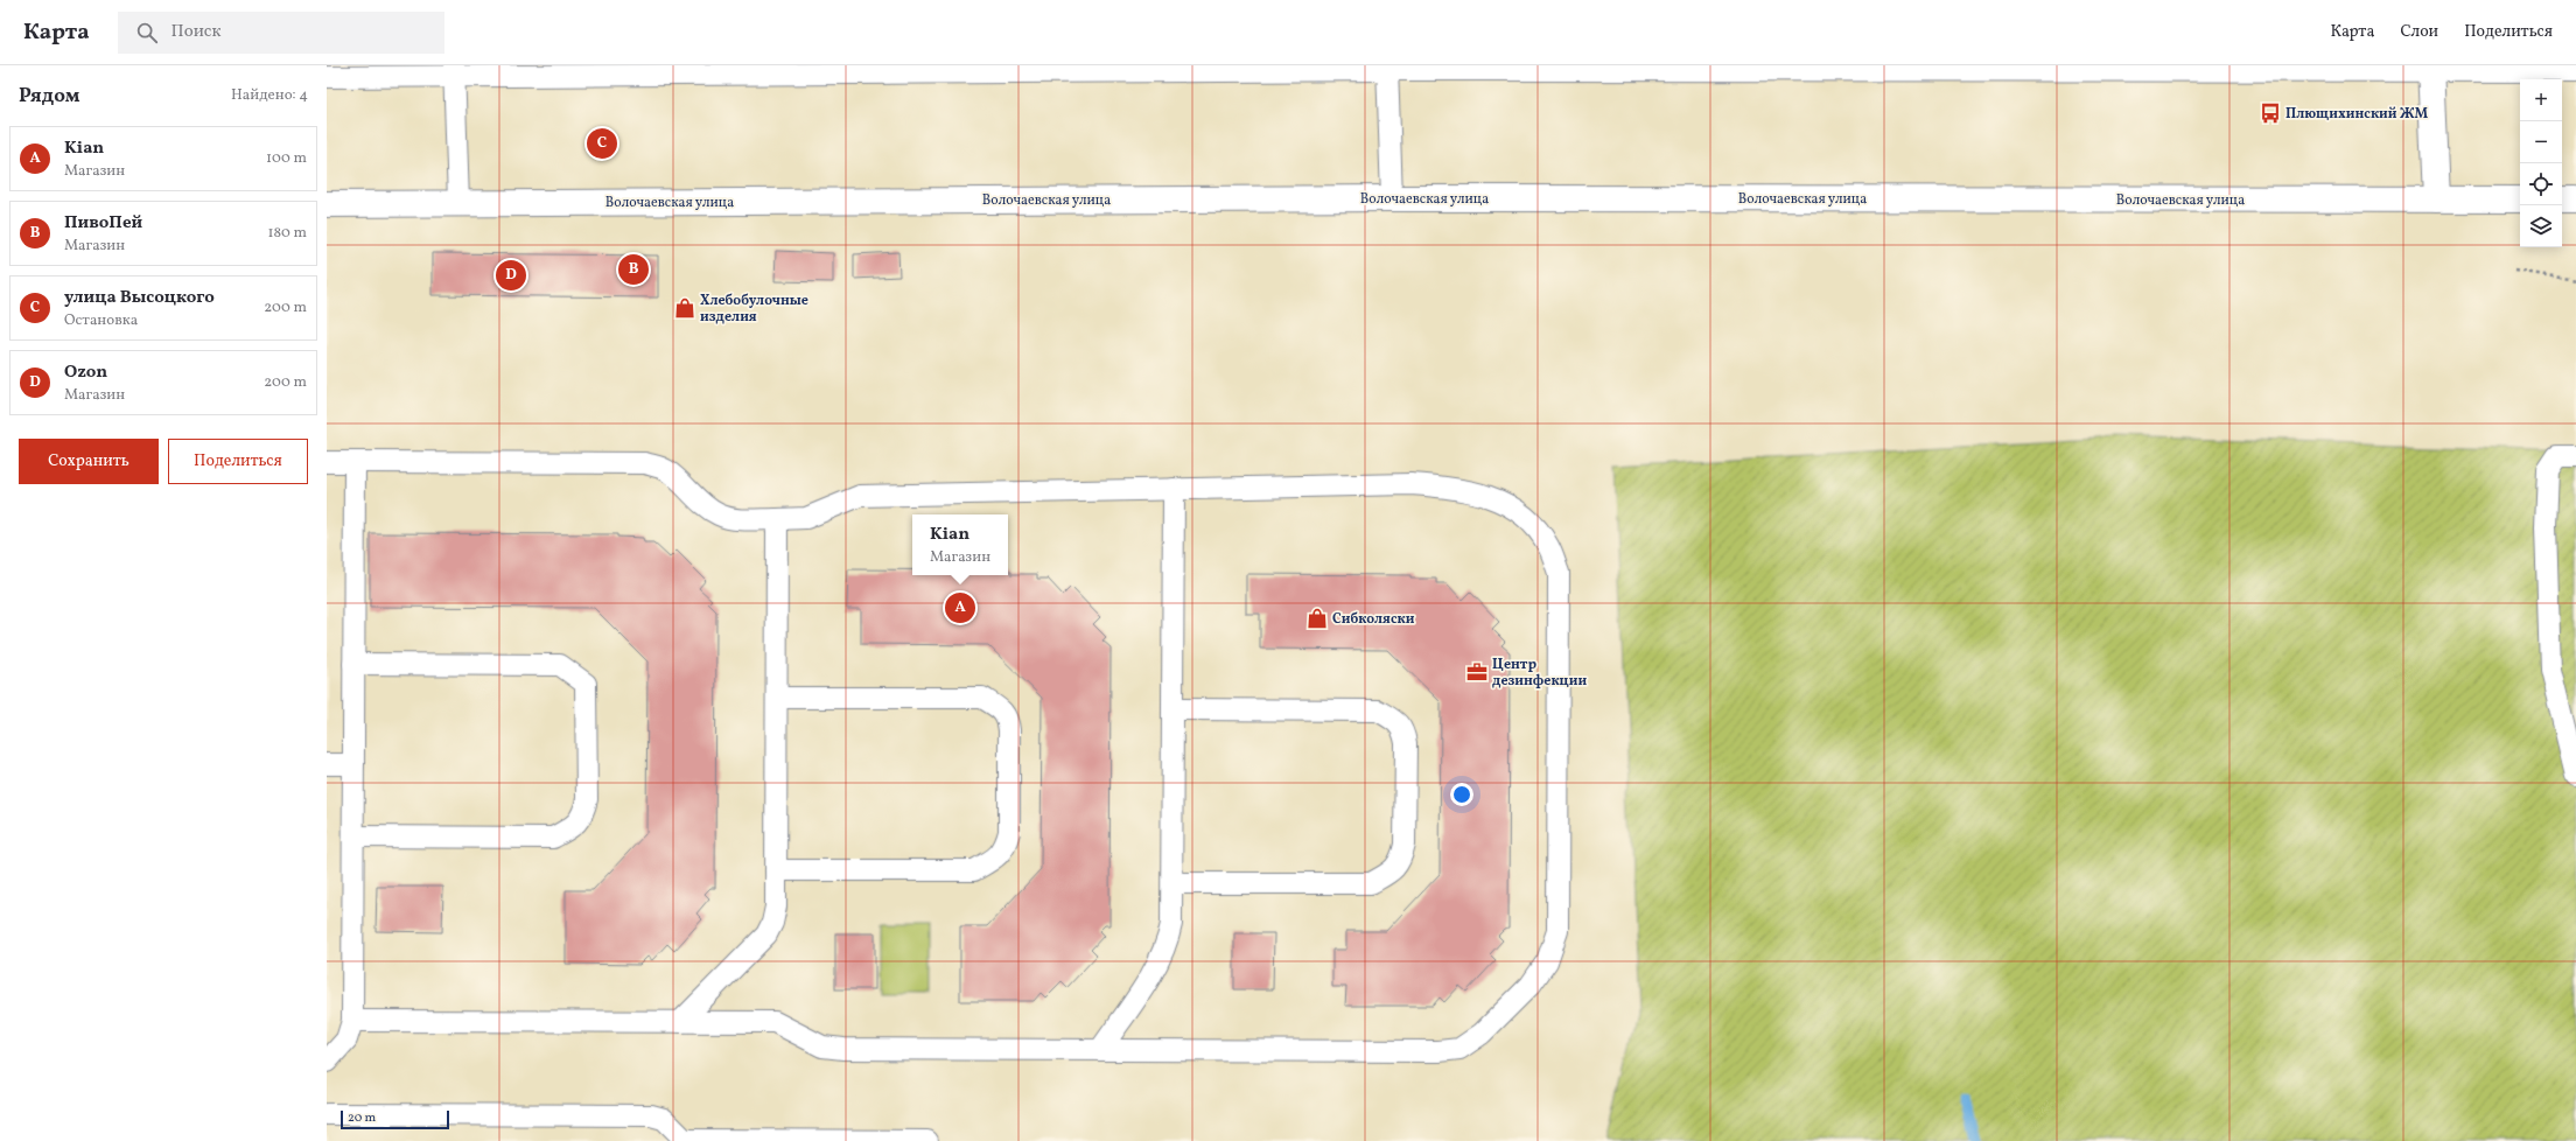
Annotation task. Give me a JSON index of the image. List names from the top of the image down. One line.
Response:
{"streets":{"street":["Волочаевская улица"]},"places":{"bus stop":["Плющихинский ЖМ"],"shop":["Хлебобулочные изделия","Сибколяски"],"office":["Центр дезинфекции"]},"scale_bar":"20 m","page":{"header":"Карта","search":"Поиск","nav":["Карта","Слои","Поделиться"],"heading":["Рядом","Найдено: 4"],"map_buttons":["+","−"],"list":[{"mark":"A","name":"Kian","note":"Магазин","value":"100 m"},{"mark":"B","name":"ПивоПей","note":"Магазин","value":"180 m"},{"mark":"C","name":"улица Высоцкого","note":"Остановка","value":"200 m"},{"mark":"D","name":"Ozon","note":"Магазин","value":"200 m"}],"pins":["C","B","D","A"],"buttons":["Сохранить","Поделиться"],"popup":["Kian","Магазин"],"scale":"20 m"}}
